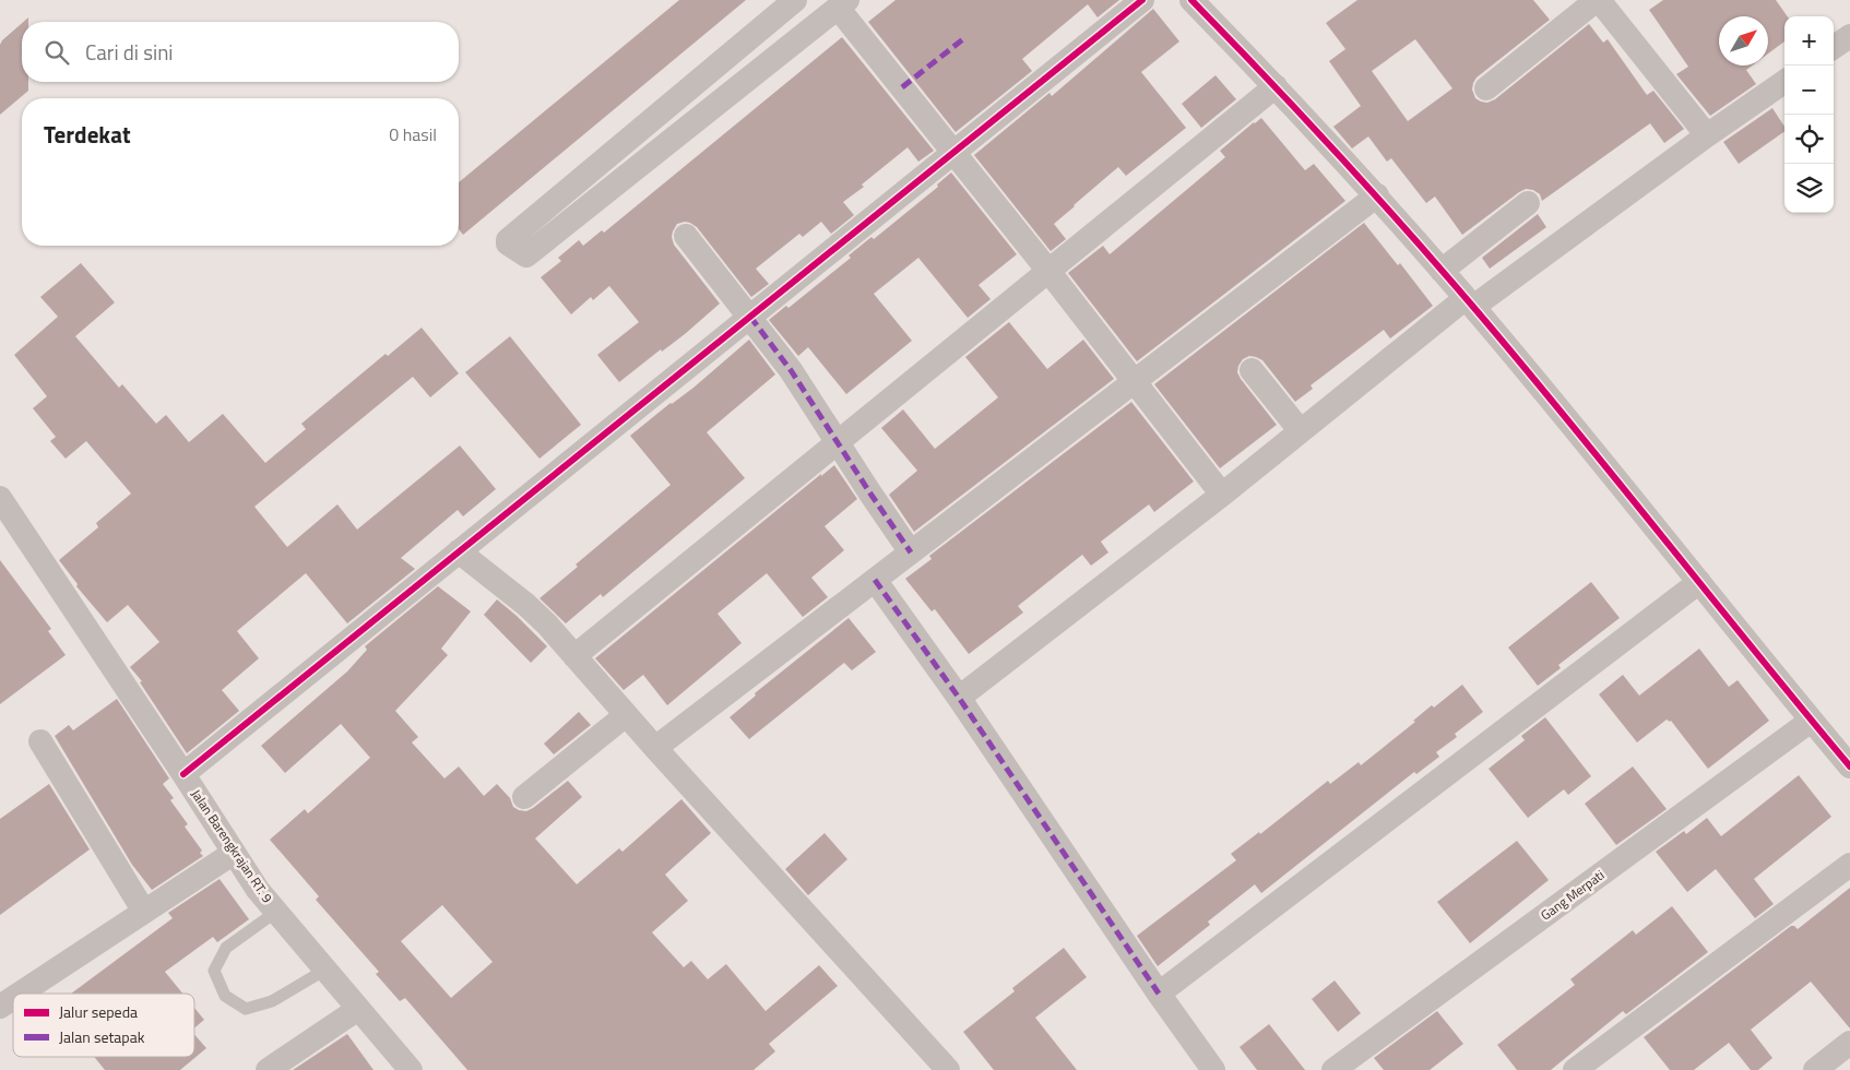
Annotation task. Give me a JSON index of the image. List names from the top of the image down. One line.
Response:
{"streets":{"street":["Jalan Barengkrajan RT. 9","Gang Merpati"]},"legend":["Jalur sepeda","Jalan setapak"],"north":"top right","page":{"map_buttons":["+","−"],"search":"Cari di sini","heading":["Terdekat","0 hasil"]}}
